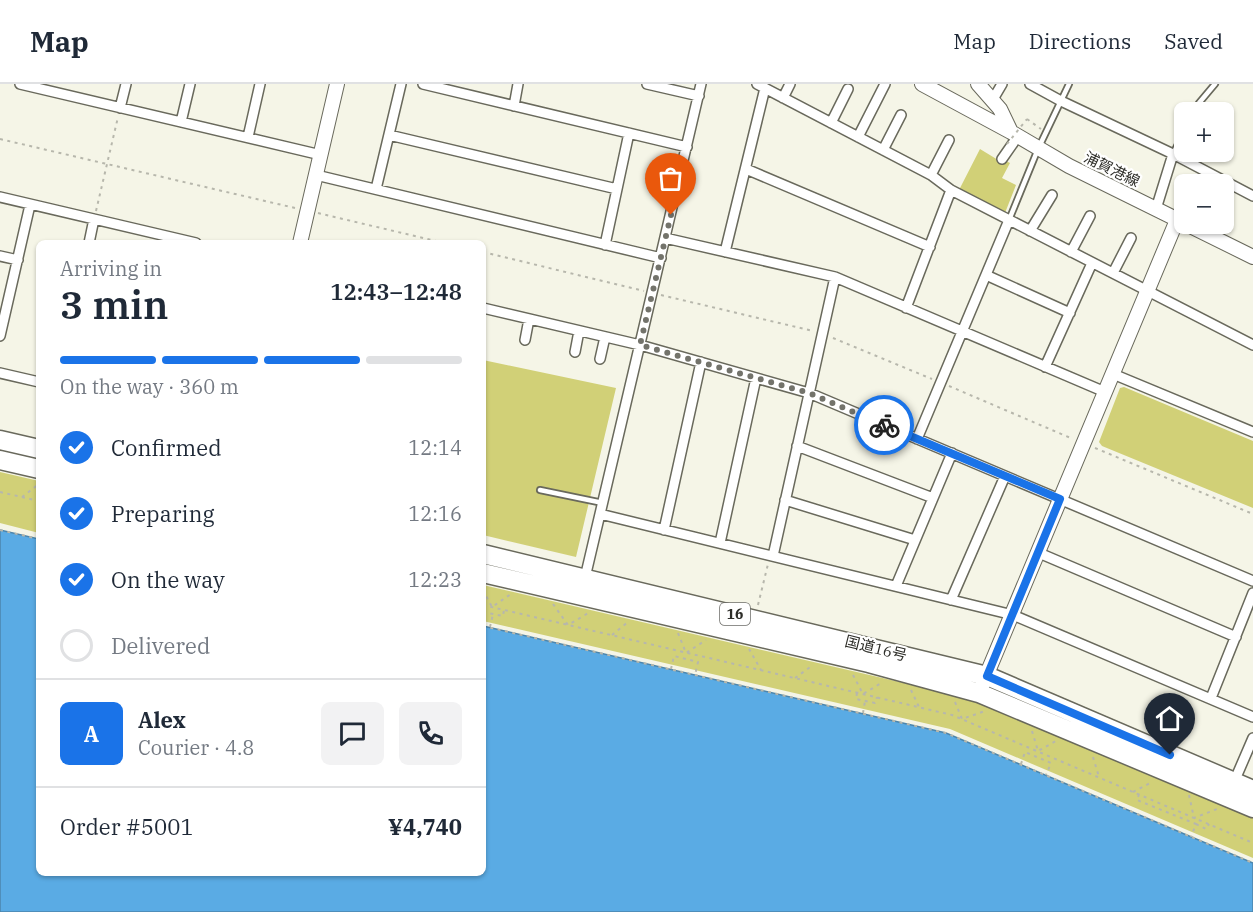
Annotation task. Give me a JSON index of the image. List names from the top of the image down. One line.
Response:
{"streets":{"highway":["16","国道16号"],"street":["浦賀港線"]},"page":{"header":"Map","nav":["Map","Directions","Saved"],"map_buttons":["+","−"],"heading":["3 min","Arriving in","12:43–12:48"],"panel":["Alex","Courier · 4.8","Order #5001","¥4,740"],"bar":"On the way · 360 m","list":[["Confirmed","12:14"],["Preparing","12:16"],["On the way","12:23"],"Delivered"],"round":"A"}}
